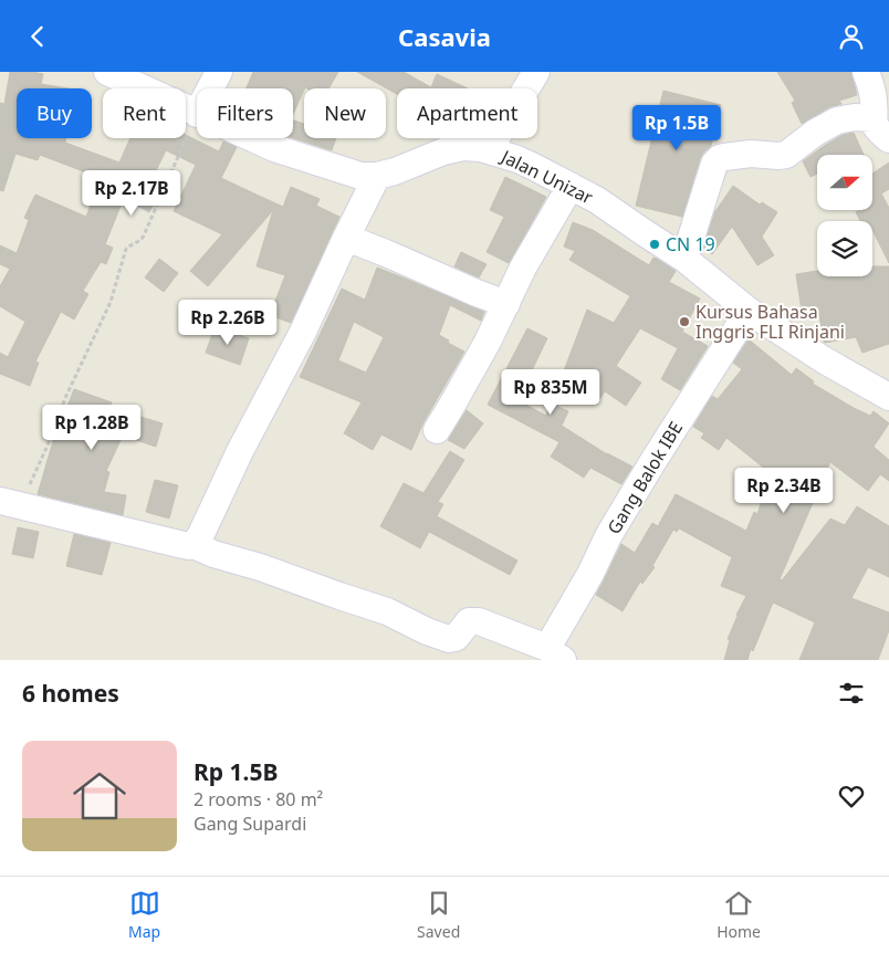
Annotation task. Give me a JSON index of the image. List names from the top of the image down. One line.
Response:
{"streets":{"street":["Jalan Unizar","Gang Balok IBE"]},"crossings":[["Jalan Unizar","Gang Balok IBE"]],"places":["CN 19","Kursus Bahasa Inggris FLI Rinjani"],"north":"right","page":{"header":"Casavia","chip":["Buy","Rent","Filters","New","Apartment"],"price":["Rp 1.5B","Rp 2.17B","Rp 2.26B","Rp 835M","Rp 1.28B","Rp 2.34B"],"heading":"6 homes","list":[{"name":"Rp 1.5B","note":"2 rooms · 80 m² · Gang Supardi"}],"tabs":["Map","Saved","Home"]}}
